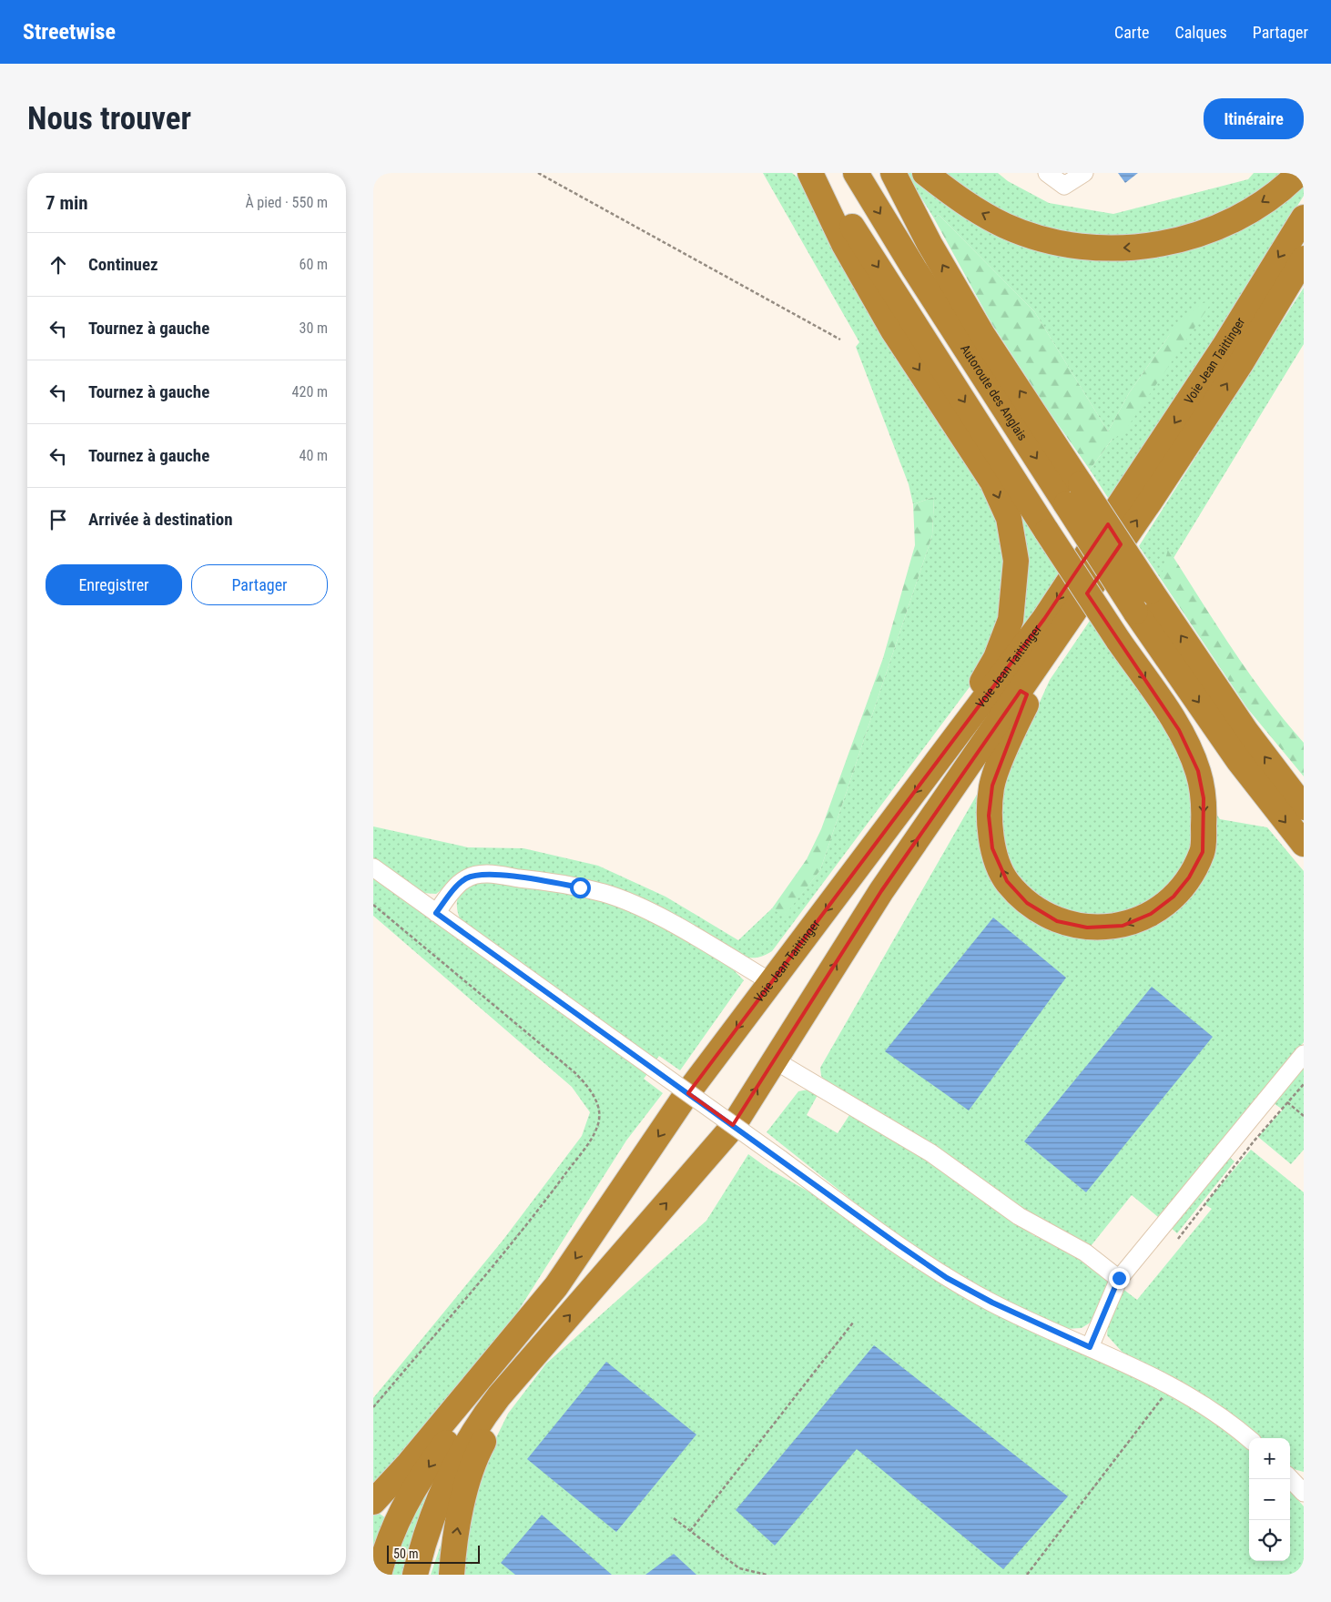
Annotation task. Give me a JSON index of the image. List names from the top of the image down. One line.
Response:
{"streets":{"highway":["Voie Jean Taittinger","Autoroute des Anglais"]},"scale_bar":"50 m","page":{"header":"Streetwise","nav":["Carte","Calques","Partager"],"buttons":["Itinéraire",["Enregistrer","Partager"]],"title":"Nous trouver","heading":["7 min","À pied · 550 m"],"list":[["Continuez","60 m"],["Tournez à gauche","30 m"],["Tournez à gauche","420 m"],["Tournez à gauche","40 m"],"Arrivée à destination"],"map_buttons":["+","−"],"scale":"50 m"}}
